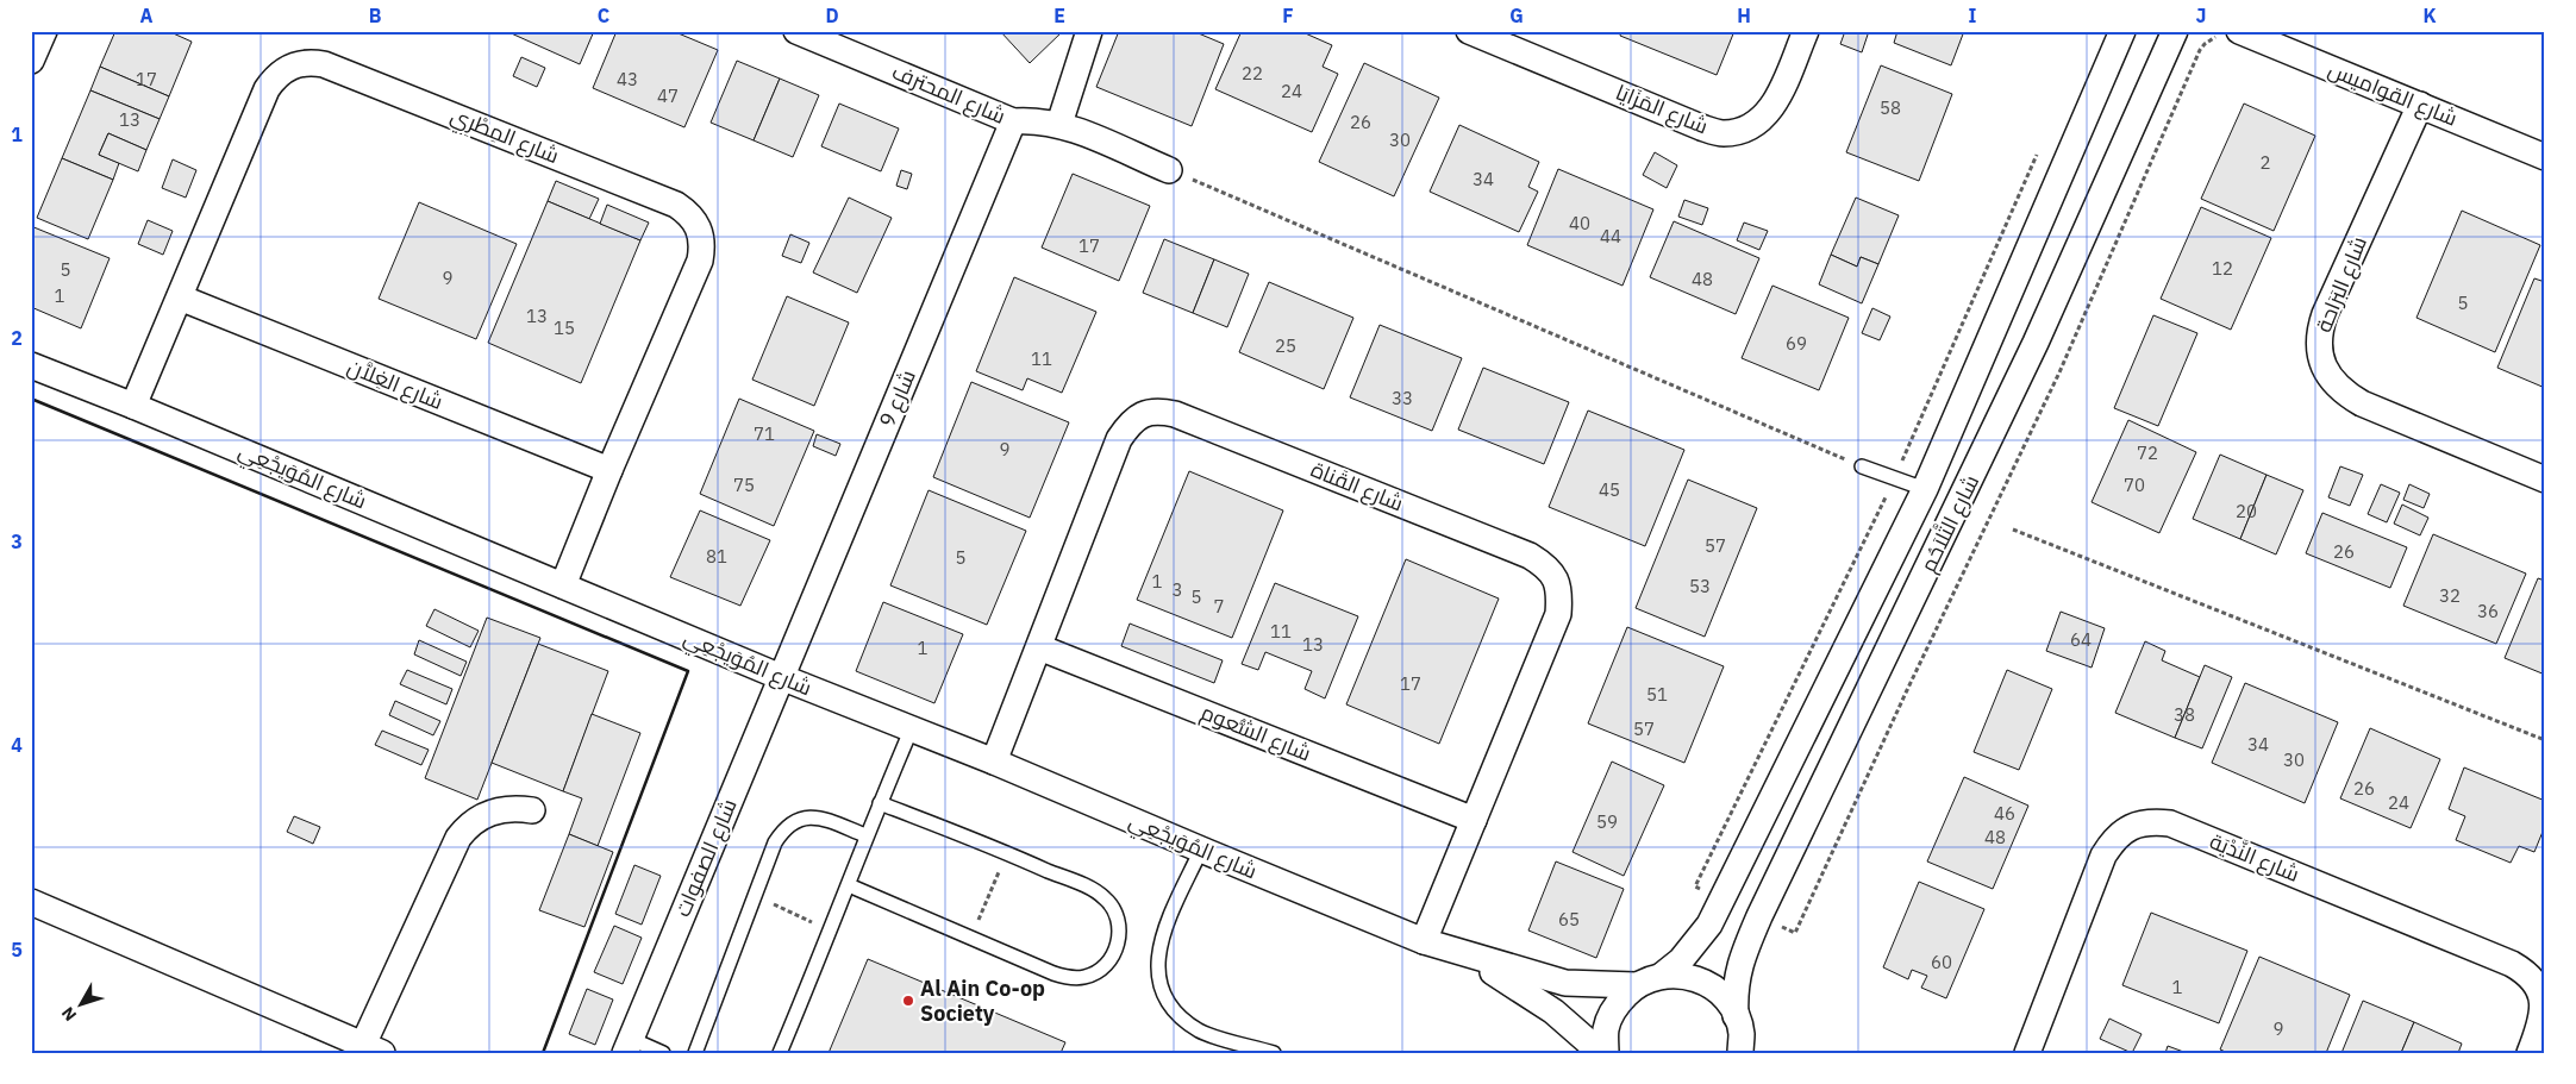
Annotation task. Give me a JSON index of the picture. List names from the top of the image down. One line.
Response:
{"streets":{"street":["شارع المحترف","شارع القواميس","شارع المَزَايَا","شارع المِطْرِي","شارع البَرَاحة","شارع الغِلاَّن","شارع 9","شارع المُوَيجْعِي","شارع القَناة","شارع التَّلاَحُم","شارع الشُّعوم","شارع الصفوات","شارع النَّدْيَة"]},"crossings":[["شارع المحترف","شارع 9"],["شارع القواميس","شارع البَرَاحة"],["شارع المِطْرِي","شارع الغِلاَّن"],["شارع المِطْرِي","شارع المُوَيجْعِي"],["شارع 9","شارع المُوَيجْعِي"],["شارع 9","شارع الصفوات"],["شارع المُوَيجْعِي","شارع القَناة"],["شارع المُوَيجْعِي","شارع الصفوات"],["شارع القَناة","شارع الشُّعوم"]],"places":["Al Ain Co-op Society"],"house_numbers":["22","17","43","24","47","58","13","26","30","2","34","40","44","17","12","5","9","48","1","5","13","15","69","25","11","33","71","9","72","75","70","45","20","57","26","81","5","1","53","3","32","5","7","36","11","64","13","1","17","51","38","57","34","30","26","24","46","59","48","65","60","1","9"],"north":"bottom left","grid":{"columns":["A","B","C","D","E","F","G","H","I","J","K"],"rows":["1","2","3","4","5"]}}
